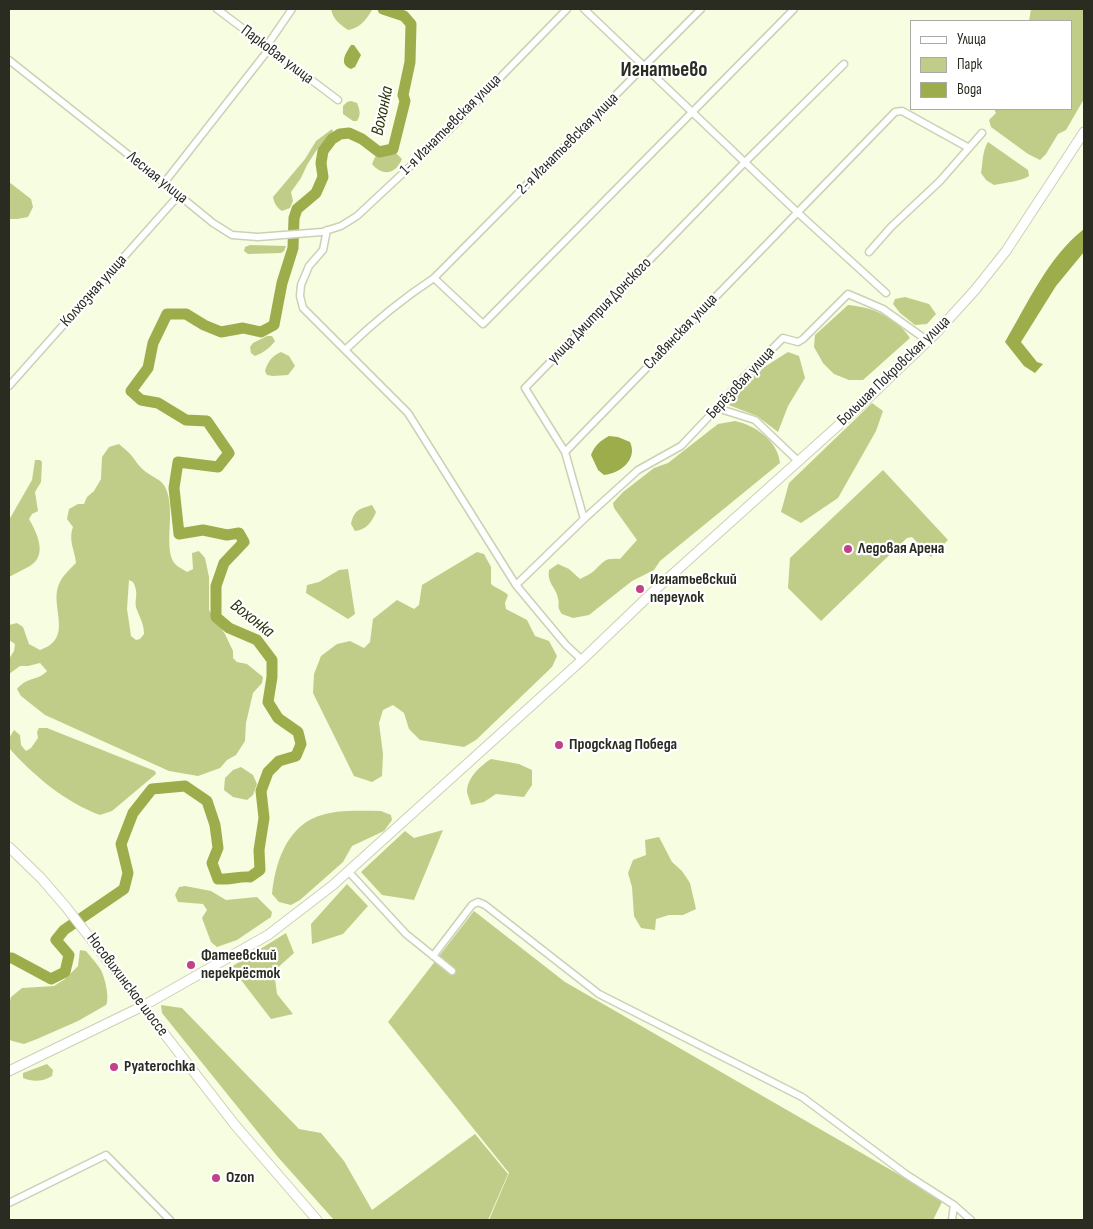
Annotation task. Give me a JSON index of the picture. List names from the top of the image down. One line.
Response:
{"streets":{"main road":["Большая Покровская улица","Носовихинское шоссе"],"street":["Парковая улица","1-я Игнатьевская улица","2-я Игнатьевская улица","Лесная улица","Колхозная улица","улица Дмитрия Донского","Славянская улица","Берёзовая улица"]},"crossings":[["1-я Игнатьевская улица","Лесная улица"],["Лесная улица","Колхозная улица"],["улица Дмитрия Донского","Славянская улица"],["улица Дмитрия Донского","Берёзовая улица"],["Большая Покровская улица","Берёзовая улица"],["Большая Покровская улица","Носовихинское шоссе"]],"districts":["Игнатьево"],"water":["Вохонка"],"places":["Ледовая Арена","Игнатьевский переулок","Продсклад Победа","Фатеевский перекрёсток","Pyaterochka","Ozon"],"legend":["Улица","Парк","Вода"]}
